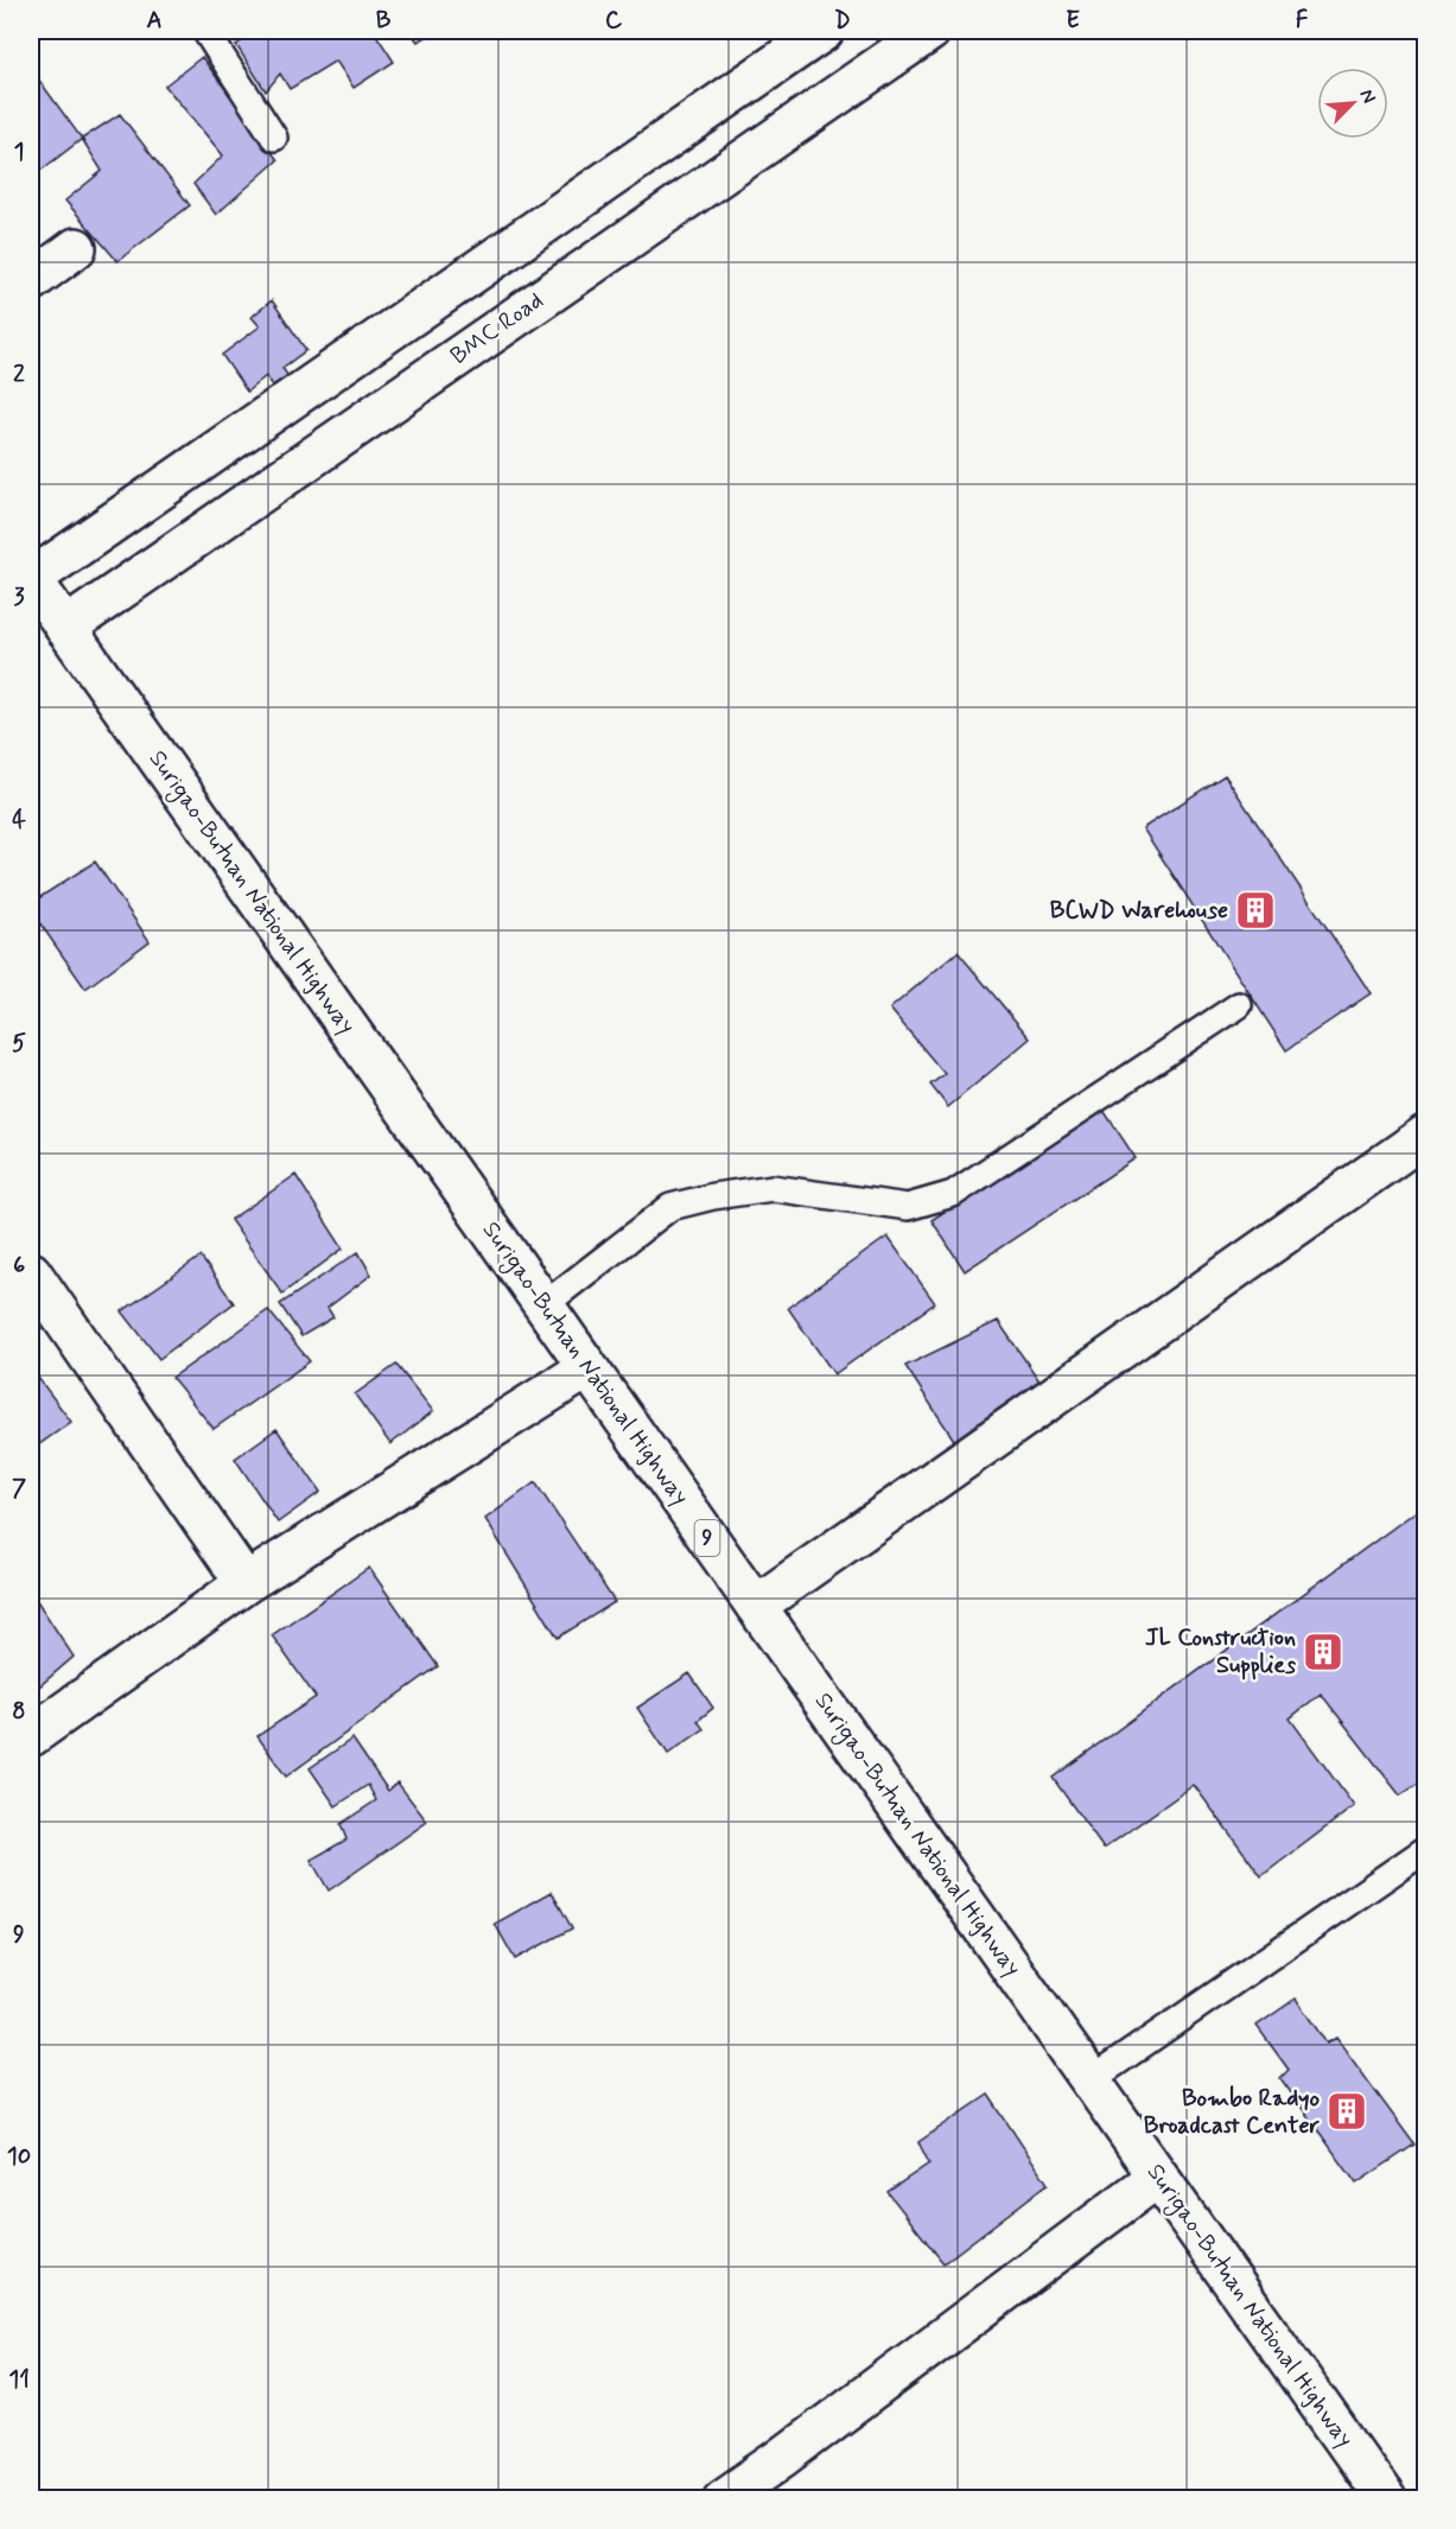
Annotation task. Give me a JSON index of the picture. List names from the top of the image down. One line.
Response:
{"streets":{"street":["BMC Road","Surigao-Butuan National Highway","9"]},"crossings":[["BMC Road","Surigao-Butuan National Highway"]],"places":{"building":["BCWD Warehouse","JL Construction Supplies","Bombo Radyo Broadcast Center"]},"north":"top right","grid":{"columns":["A","B","C","D","E","F"],"rows":["1","2","3","4","5","6","7","8","9","10","11"]}}
